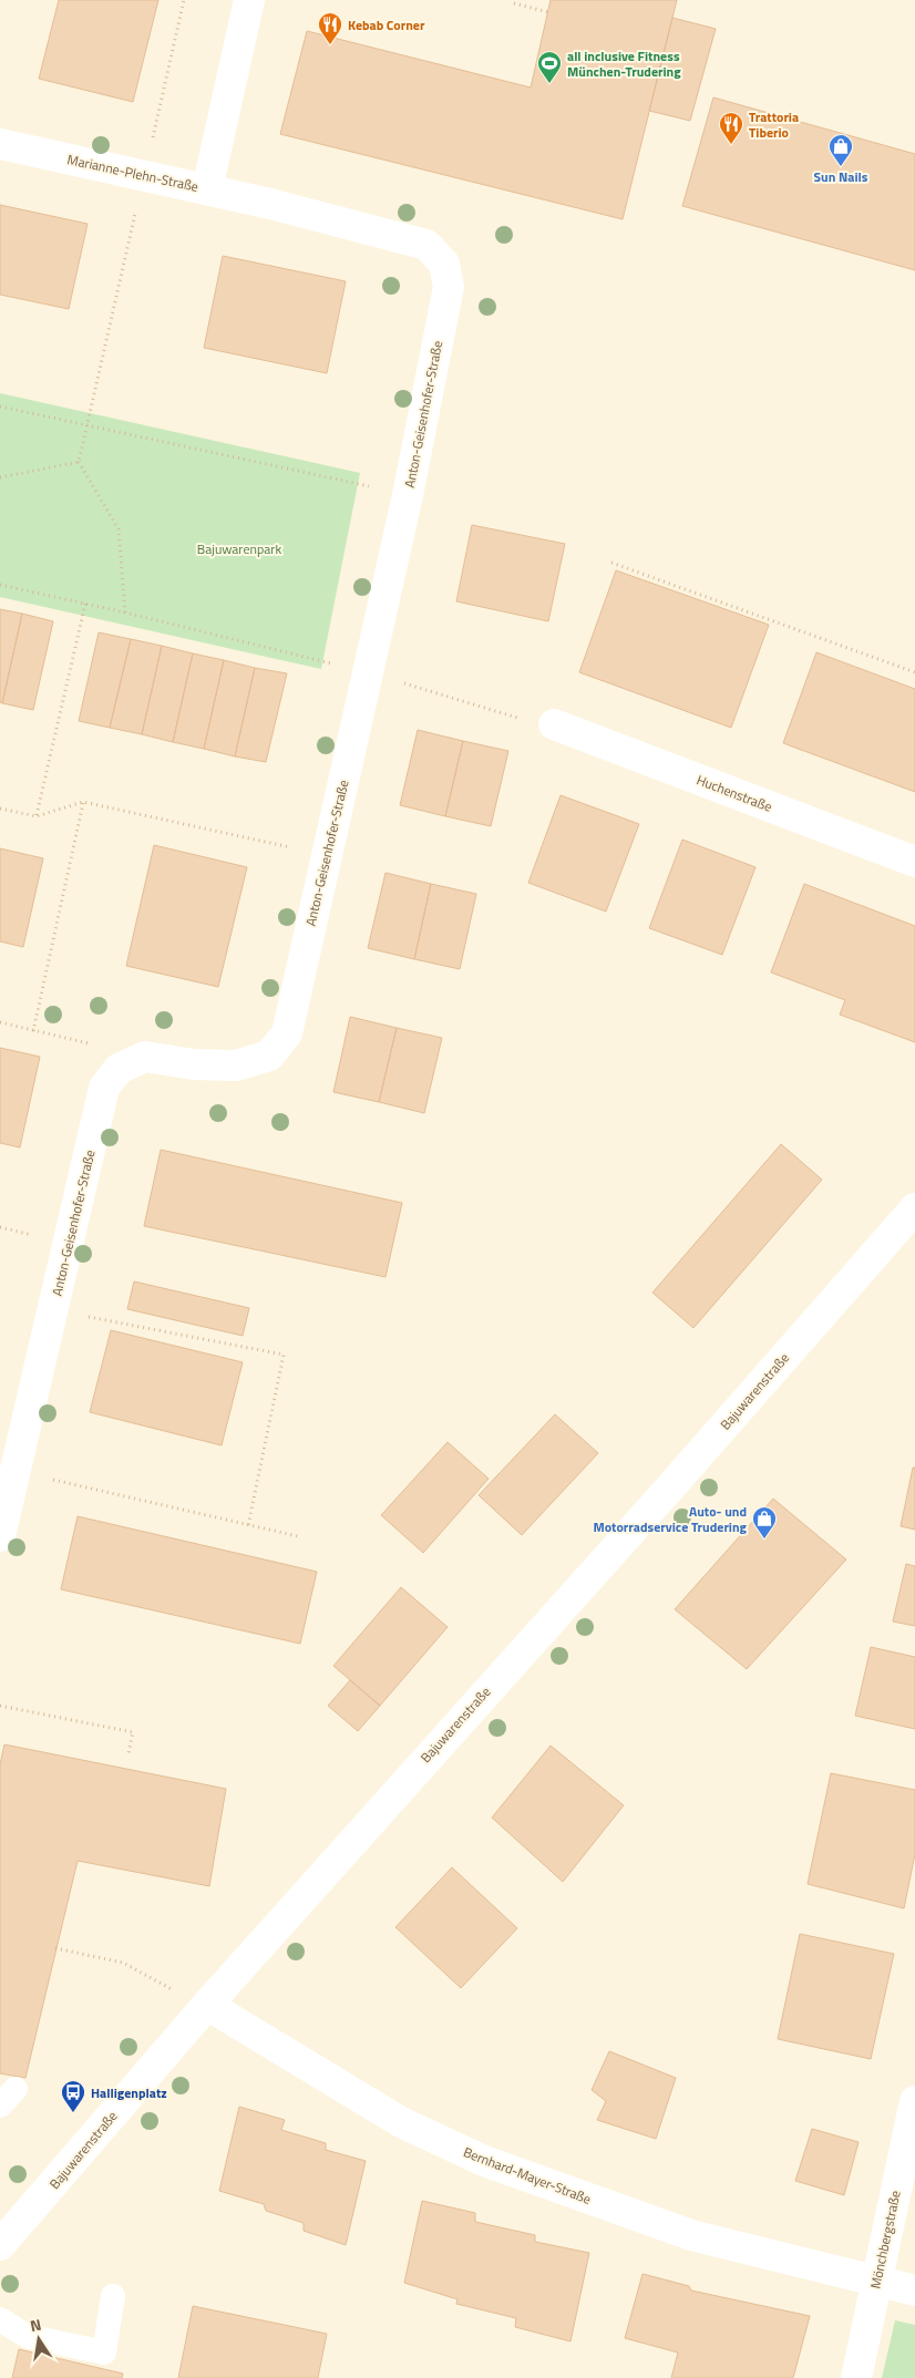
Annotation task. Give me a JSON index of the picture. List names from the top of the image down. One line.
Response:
{"streets":{"street":["Marianne-Plehn-Straße","Anton-Geisenhofer-Straße","Huchenstraße","Bajuwarenstraße","Bernhard-Mayer-Straße","Mönchbergstraße"]},"crossings":[["Marianne-Plehn-Straße","Anton-Geisenhofer-Straße"],["Bajuwarenstraße","Bernhard-Mayer-Straße"],["Bernhard-Mayer-Straße","Mönchbergstraße"]],"parks":["Bajuwarenpark"],"places":{"restaurant":["Kebab Corner","Trattoria Tiberio"],"sports":["all inclusive Fitness München-Trudering"],"shop":["Sun Nails","Auto- und Motorradservice Trudering"],"bus stop":["Halligenplatz"]},"north":"top"}
